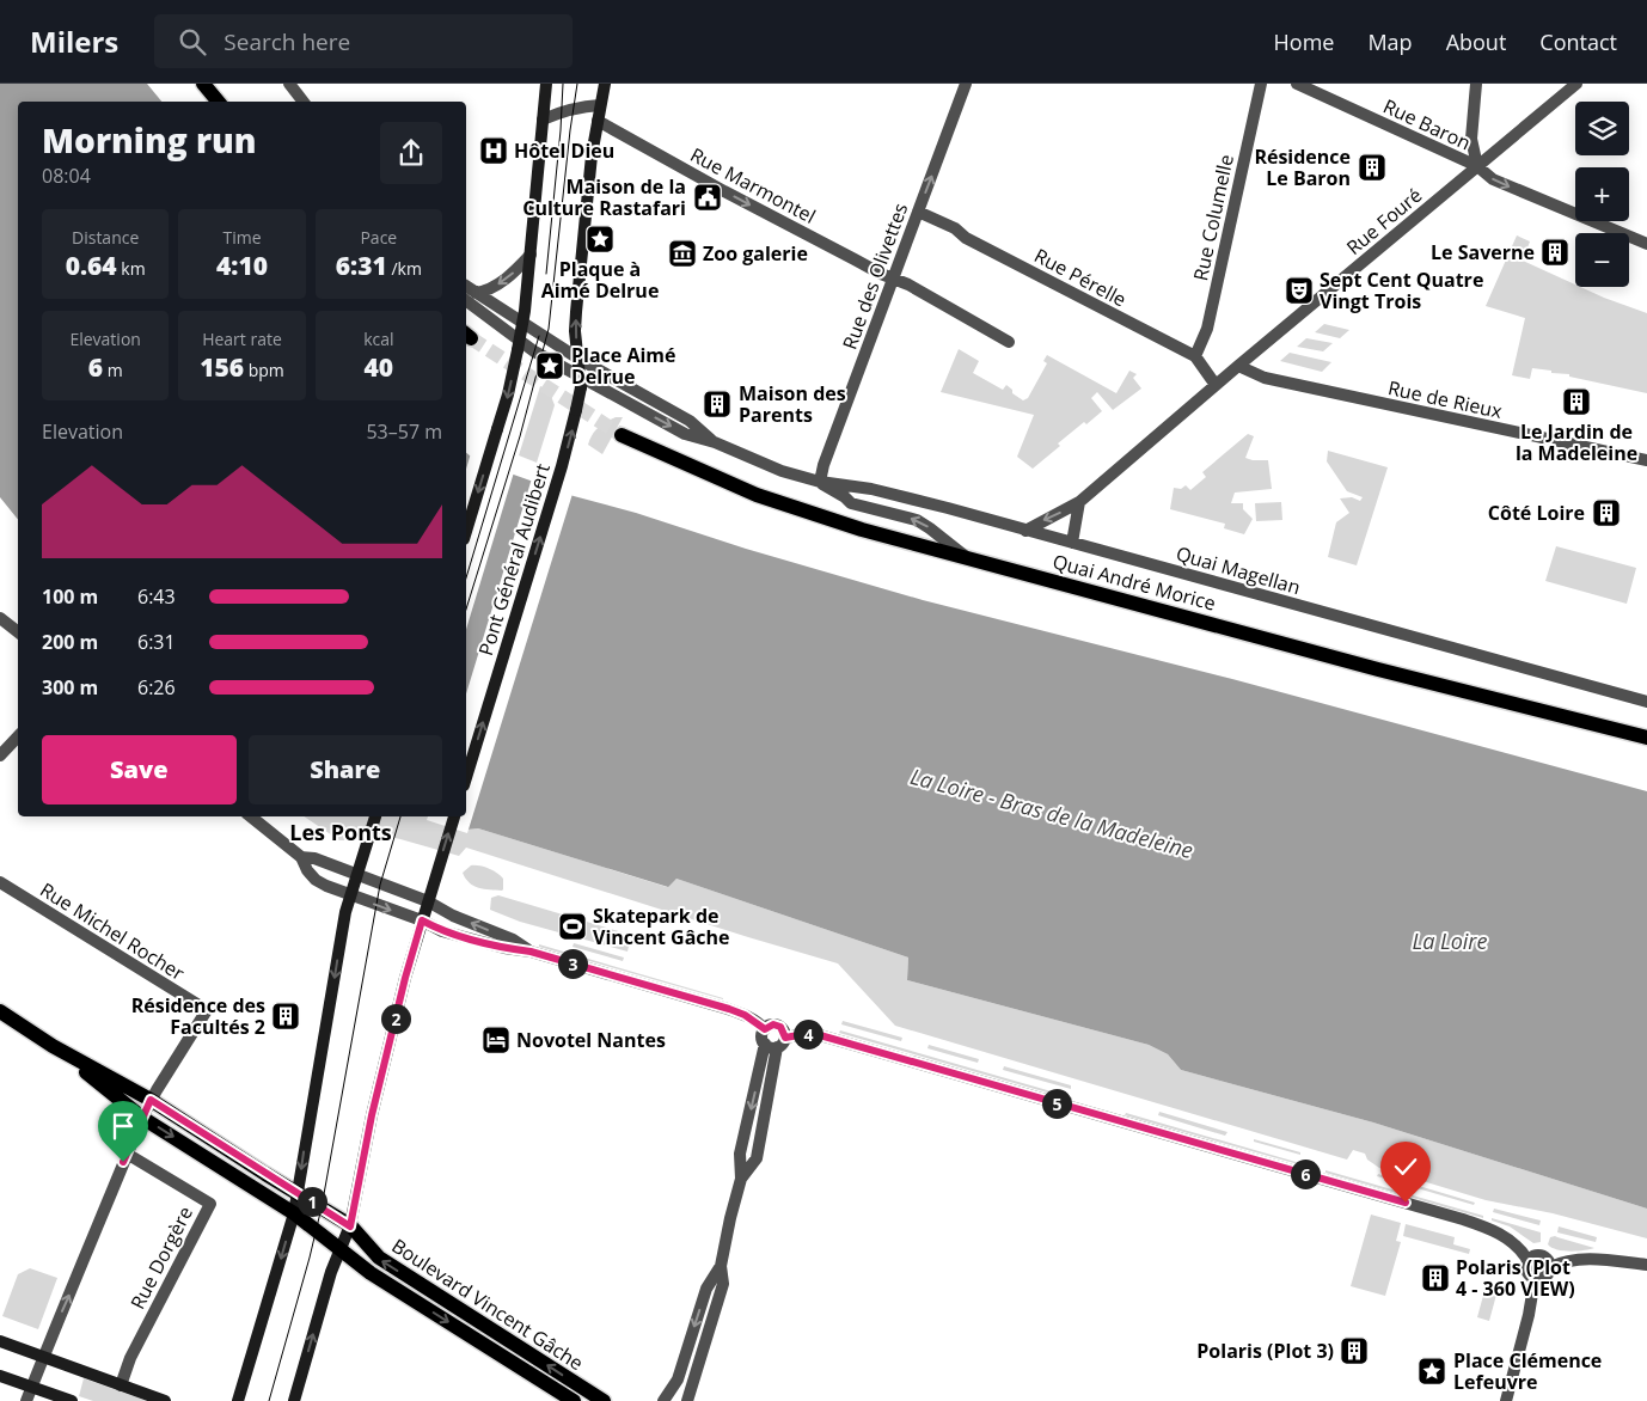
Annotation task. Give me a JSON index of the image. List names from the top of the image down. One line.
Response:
{"streets":{"main road":["Pont Général Audibert","Quai André Morice","Boulevard Vincent Gâche"],"street":["Rue Baron","Rue Marmontel","Rue Columelle","Rue Fouré","Rue des Olivettes","Rue Pérelle","Rue de Rieux","Quai Magellan","Rue Michel Rocher","Rue Dorgère"]},"crossings":[["Rue Baron","Rue Fouré"],["Rue Marmontel","Rue des Olivettes"],["Rue Marmontel","Pont Général Audibert"],["Rue Columelle","Rue Pérelle"],["Rue Fouré","Rue Pérelle"],["Rue Fouré","Rue de Rieux"],["Rue Fouré","Quai Magellan"],["Rue des Olivettes","Rue Pérelle"],["Rue des Olivettes","Quai Magellan"],["Pont Général Audibert","Quai Magellan"],["Quai Magellan","Quai André Morice"],["Rue Michel Rocher","Boulevard Vincent Gâche"]],"one_way":["Rue Baron","Rue Marmontel"],"districts":["Les Ponts"],"water":["La Loire - Bras de la Madeleine","La Loire"],"places":{"hospital":["Hôtel Dieu"],"building":["Résidence Le Baron","Le Saverne","Le Jardin de la Madeleine","Maison des Parents","Côté Loire","Résidence des Facultés 2","Polaris (Plot 4 - 360 VIEW)","Polaris (Plot 3)"],"public building":["Maison de la Culture Rastafari"],"place":["Plaque à Aimé Delrue","Place Aimé Delrue","Place Clémence Lefeuvre"],"museum":["Zoo galerie"],"theatre":["Sept Cent Quatre Vingt Trois"],"sports":["Skatepark de Vincent Gâche"],"hotel":["Novotel Nantes"]},"page":{"header":"Milers","search":"Search here","nav":["Home","Map","About","Contact"],"map_buttons":["+","−"],"heading":["Morning run","08:04"],"stats":[["Distance","0.64 km"],["Time","4:10"],["Pace","6:31 /km"],["Elevation","6 m"],["Heart rate","156 bpm"],["kcal","40"]],"chart":["Elevation","53–57 m"],"list":[{"name":"100 m","note":"6:43"},{"name":"200 m","note":"6:31"},{"name":"300 m","note":"6:26"}],"buttons":["Save","Share"],"pins":["3","2","4","5","6","1"]}}
